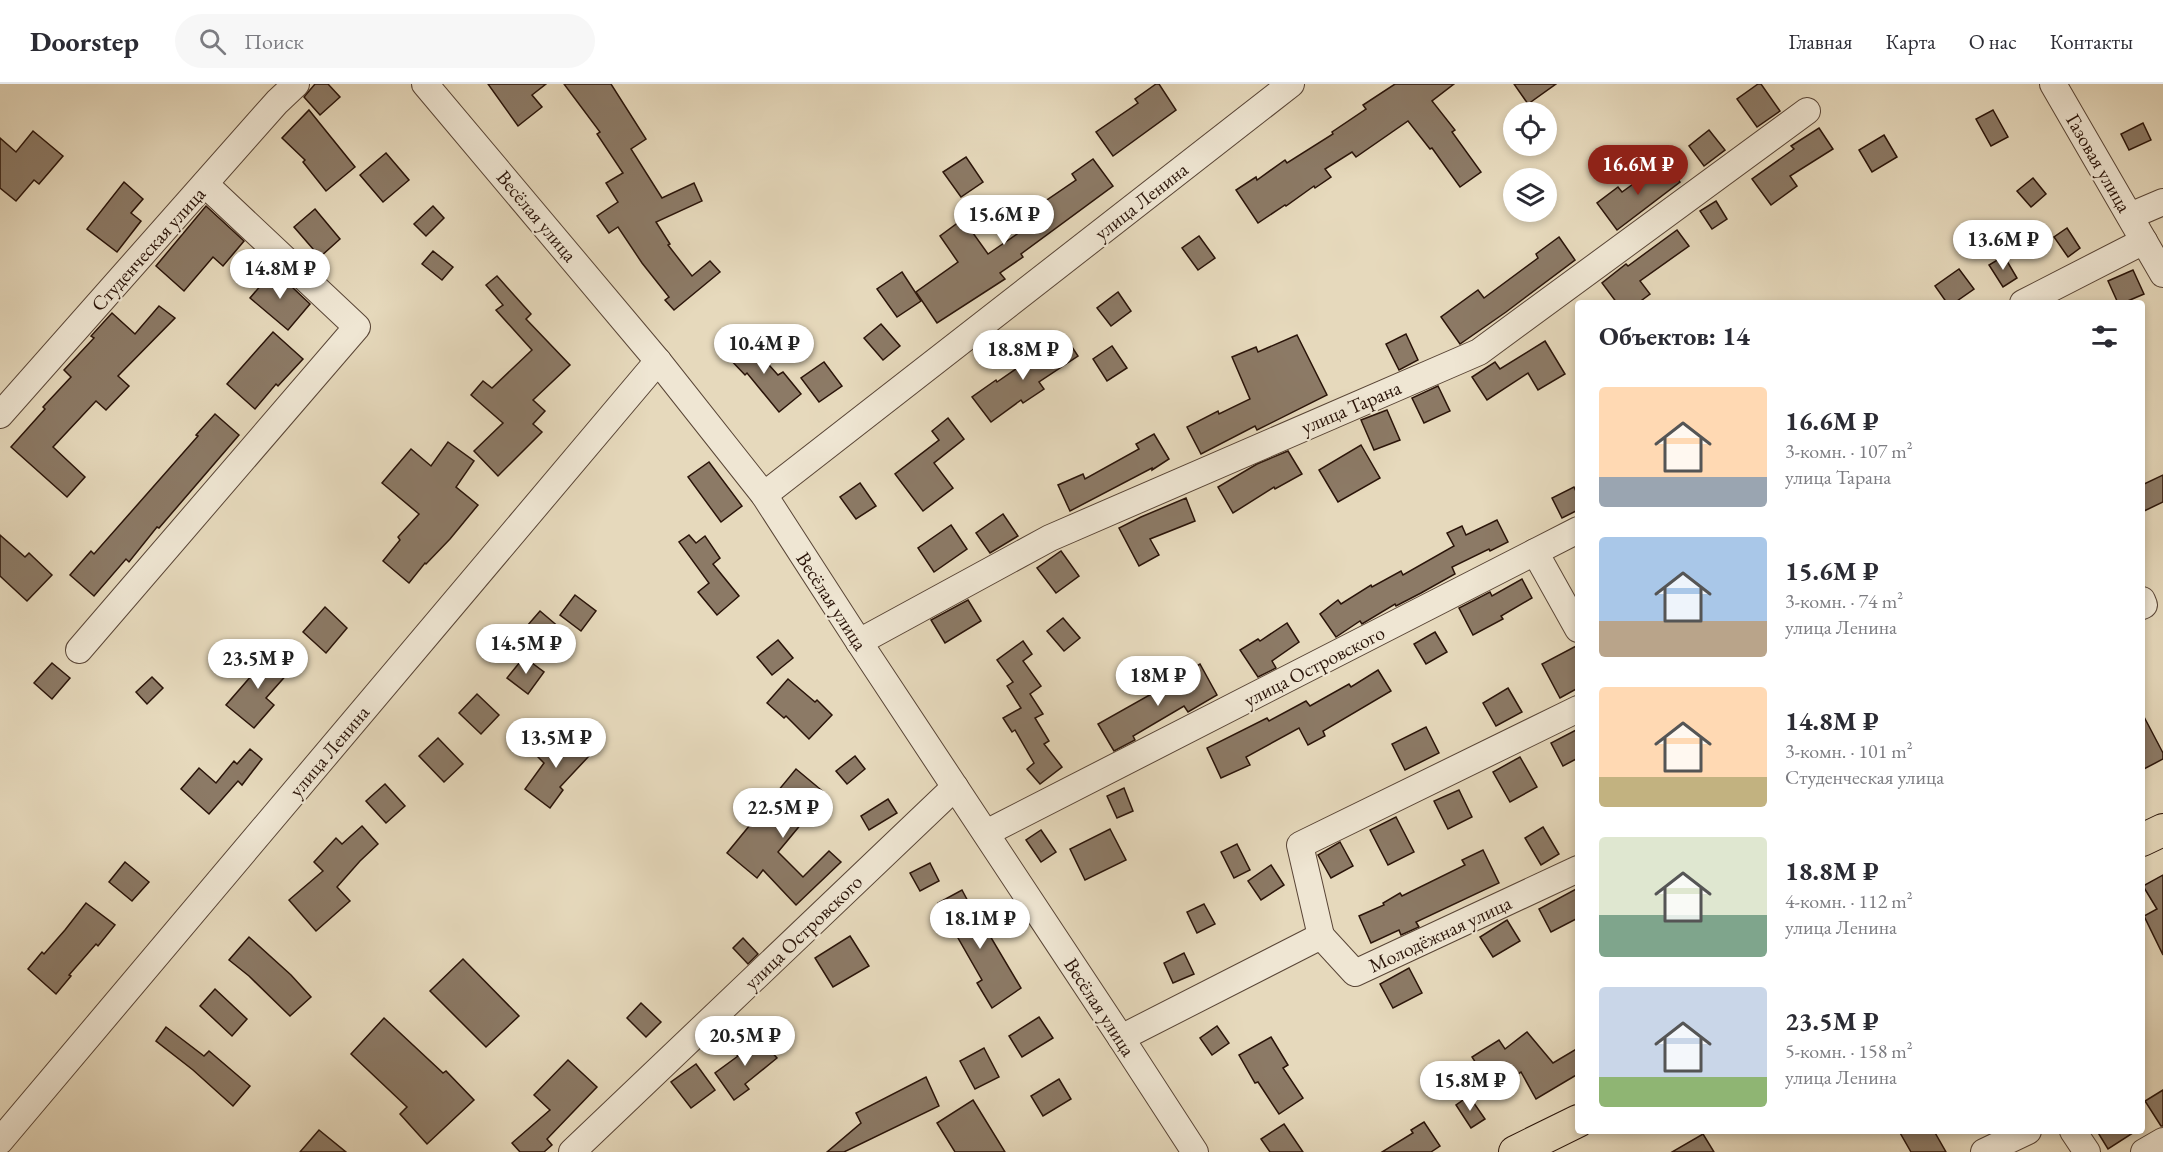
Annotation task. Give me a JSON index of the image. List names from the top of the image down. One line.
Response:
{"streets":{"street":["Газовая улица","улица Ленина","Весёлая улица","Студенческая улица","улица Тарана","улица Островского","Молодёжная улица"]},"crossings":[["улица Ленина","Весёлая улица"],["Весёлая улица","улица Тарана"],["Весёлая улица","улица Островского"]],"page":{"header":"Doorstep","search":"Поиск","nav":["Главная","Карта","О нас","Контакты"],"price":["16.6M ₽","15.6M ₽","13.6M ₽","14.8M ₽","10.4M ₽","18.8M ₽","14.5M ₽","23.5M ₽","18M ₽","13.5M ₽","22.5M ₽","18.1M ₽","20.5M ₽","15.8M ₽"],"heading":"Объектов: 14","list":[{"name":"16.6M ₽","note":"3-комн. · 107 m² · улица Тарана"},{"name":"15.6M ₽","note":"3-комн. · 74 m² · улица Ленина"},{"name":"14.8M ₽","note":"3-комн. · 101 m² · Студенческая улица"},{"name":"18.8M ₽","note":"4-комн. · 112 m² · улица Ленина"},{"name":"23.5M ₽","note":"5-комн. · 158 m² · улица Ленина"}]}}
